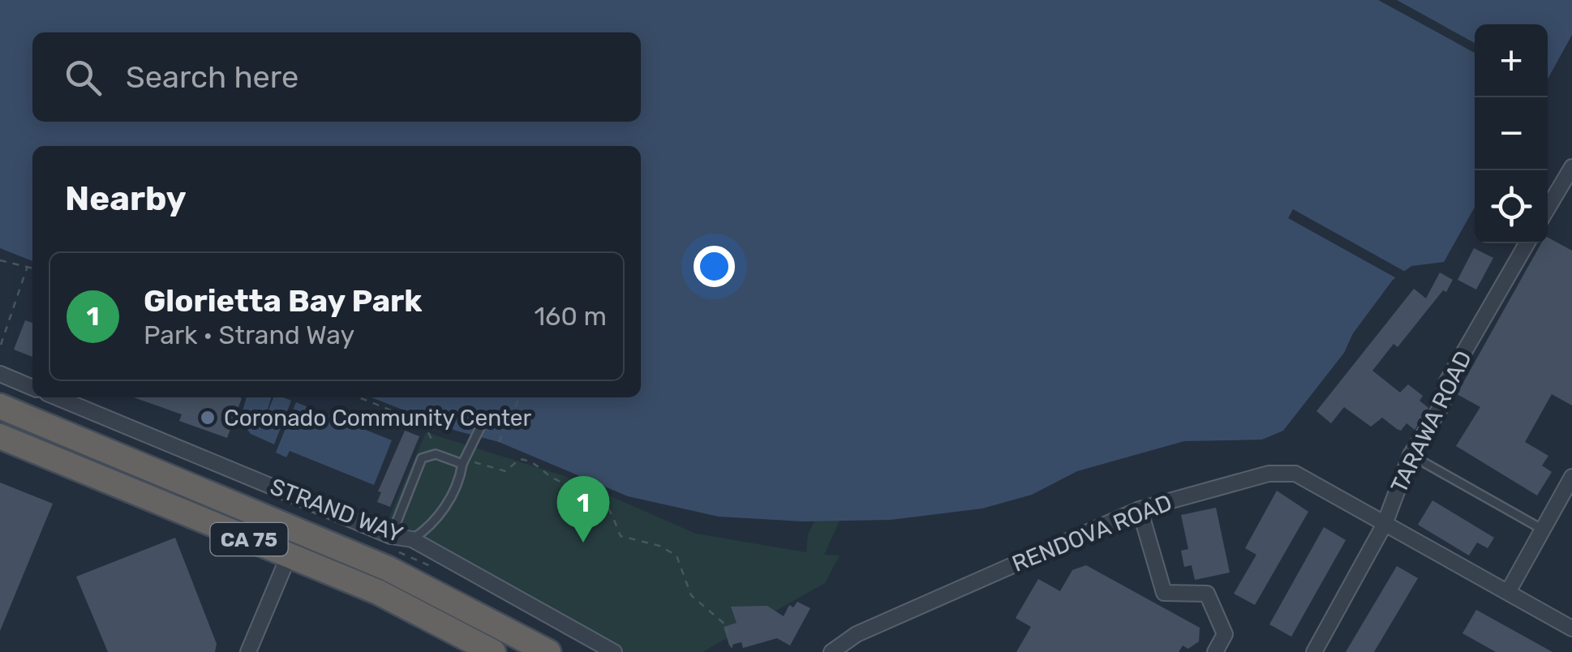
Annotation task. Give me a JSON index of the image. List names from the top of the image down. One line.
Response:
{"streets":{"highway":["CA 75"],"street":["TARAWA ROAD","STRAND WAY","RENDOVA ROAD"]},"crossings":[["TARAWA ROAD","RENDOVA ROAD"]],"places":["Coronado Community Center"],"page":{"map_buttons":["+","−"],"search":"Search here","heading":"Nearby","list":[{"mark":"1","name":"Glorietta Bay Park","note":"Park · Strand Way","value":"160 m"}],"pins":"1"}}
